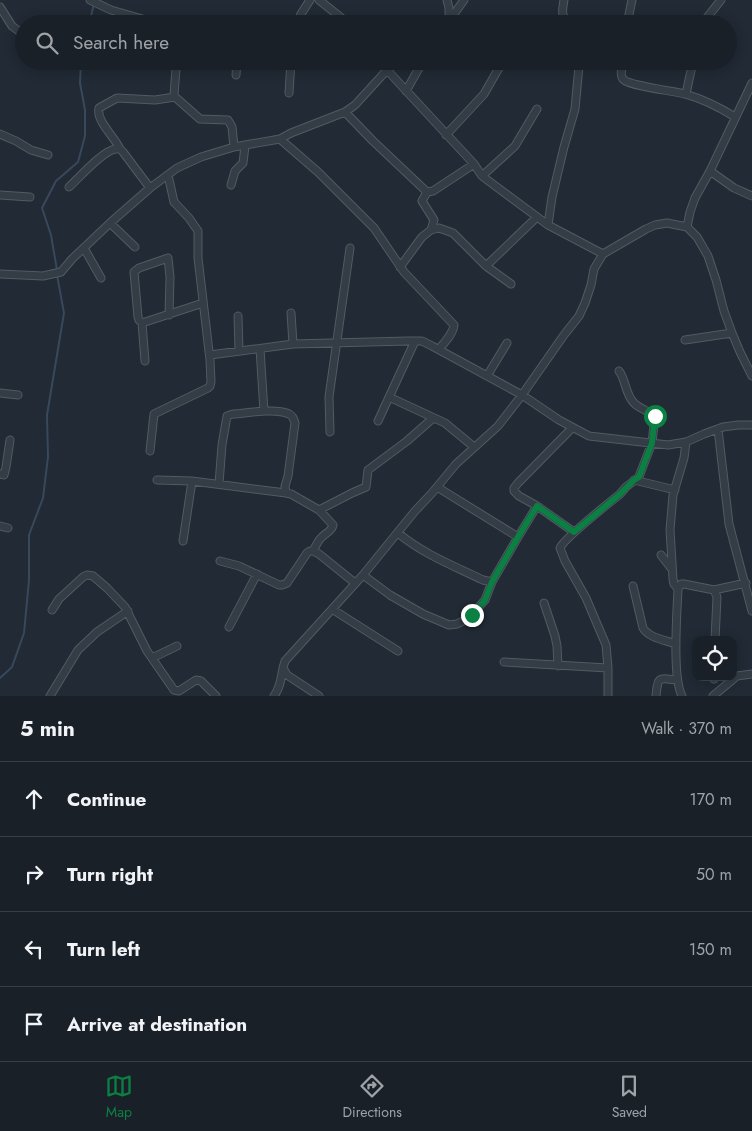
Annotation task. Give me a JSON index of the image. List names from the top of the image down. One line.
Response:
{"page":{"search":"Search here","heading":["5 min","Walk · 370 m"],"list":[["Continue","170 m"],["Turn right","50 m"],["Turn left","150 m"],"Arrive at destination"],"nav":["Map","Directions","Saved"]}}
